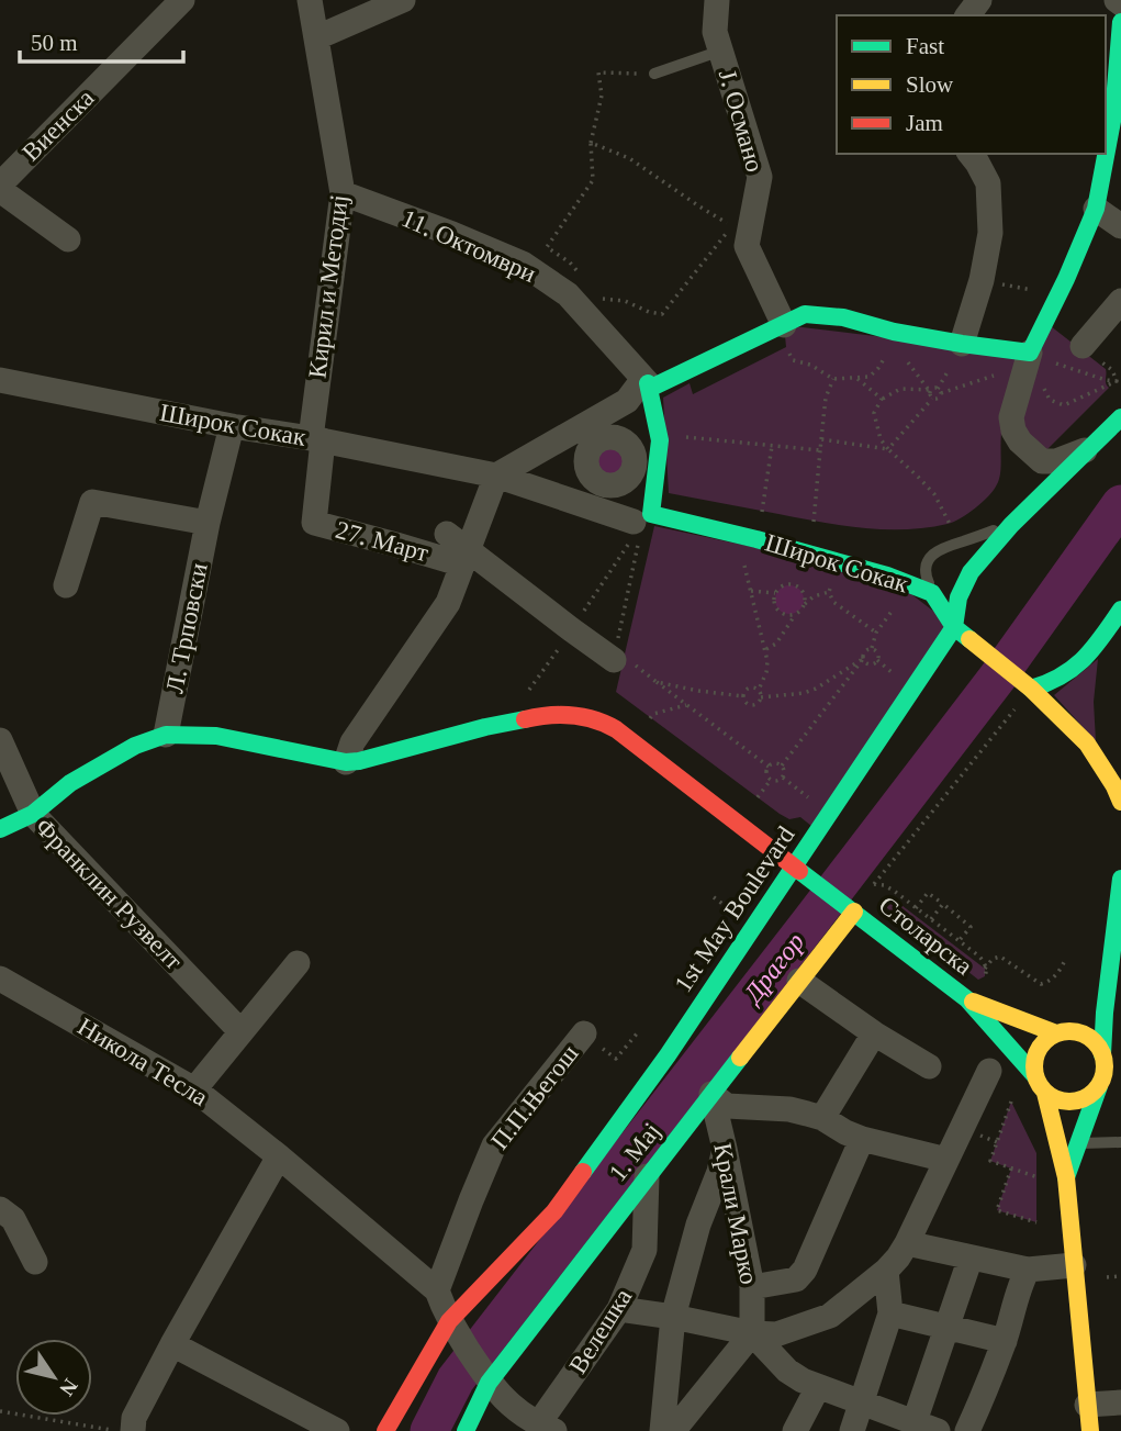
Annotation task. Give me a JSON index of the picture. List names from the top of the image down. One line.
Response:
{"streets":{"street":["Ј. Османо","Виенска","11. Октомври","Кирил и Методиј","Широк Сокак","27. Март","Л. Трповски","Франклин Рузвелт","1st May Boulevard","Столарска","Никола Тесла","П.П.Његош","1. Мај","Крали Марко","Велешка"]},"crossings":[["11. Октомври","Кирил и Методиј"],["Кирил и Методиј","Широк Сокак"],["Кирил и Методиј","27. Март"],["Широк Сокак","27. Март"],["Широк Сокак","Л. Трповски"],["Широк Сокак","1st May Boulevard"],["1st May Boulevard","Столарска"],["1st May Boulevard","Никола Тесла"],["Столарска","1. Мај"],["Никола Тесла","П.П.Његош"],["Никола Тесла","1. Мај"],["Никола Тесла","Велешка"],["1. Мај","Крали Марко"],["1. Мај","Велешка"]],"water":["Драгор"],"legend":["Fast","Slow","Jam"],"scale_bar":"50 m","north":"bottom right"}
